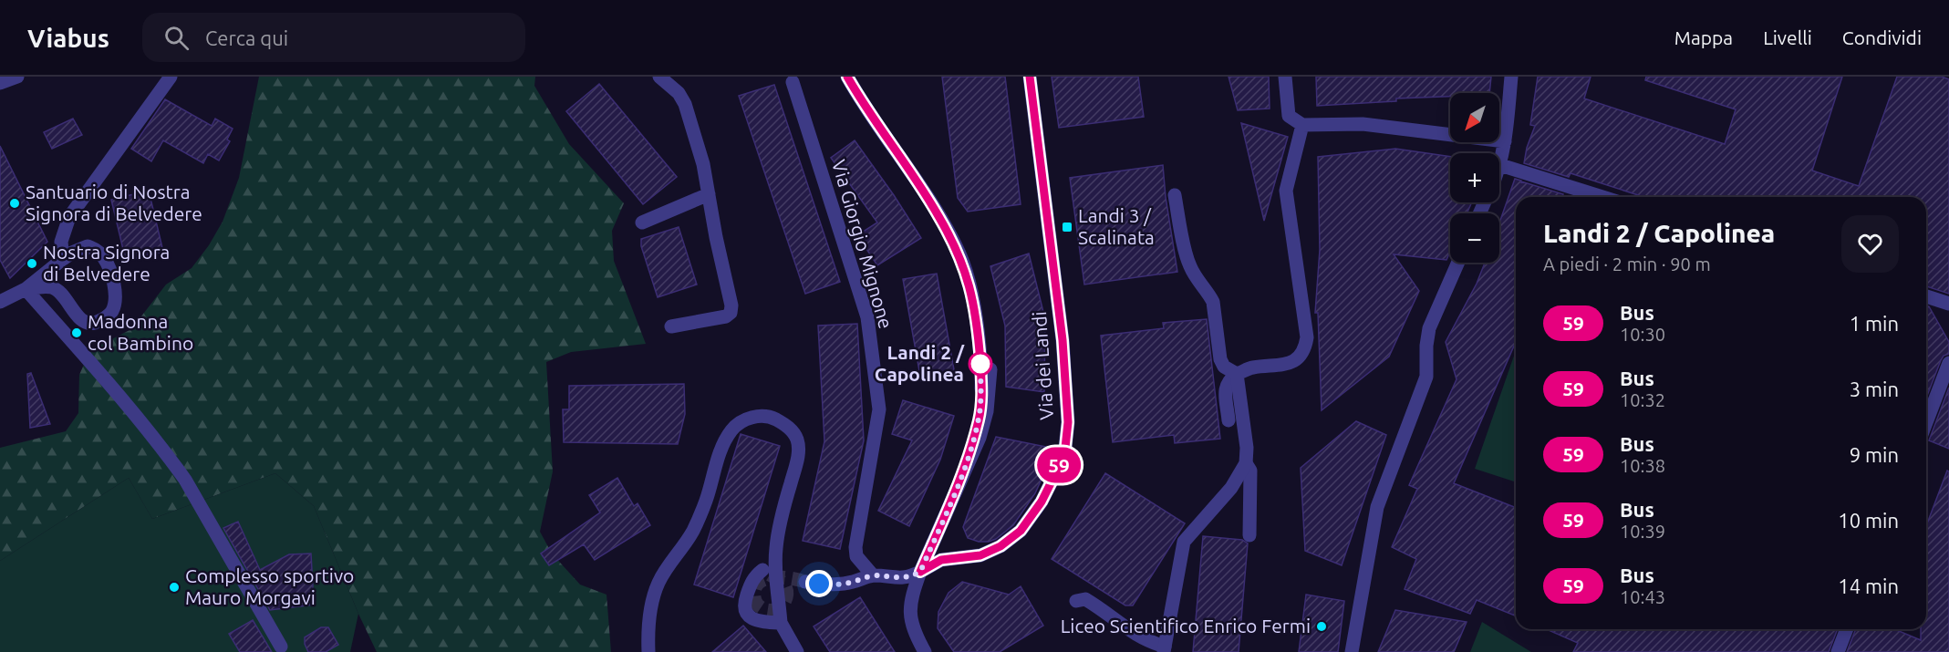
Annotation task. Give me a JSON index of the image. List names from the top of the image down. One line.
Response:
{"streets":{"street":["Via Giorgio Mignone","Via dei Landi"]},"crossings":[["Via Giorgio Mignone","Via dei Landi"]],"places":{"other":["Santuario di Nostra Signora di Belvedere","Nostra Signora di Belvedere","Madonna col Bambino","Landi 2 / Capolinea","Complesso sportivo Mauro Morgavi","Liceo Scientifico Enrico Fermi"],"transit":["Landi 3 / Scalinata"]},"lines":["bus line 59"],"north":"bottom left","page":{"header":"Viabus","search":"Cerca qui","nav":["Mappa","Livelli","Condividi"],"on_map":"59","map_buttons":["+","−"],"heading":["Landi 2 / Capolinea","A piedi · 2 min · 90 m"],"list":[{"mark":"59","name":"Bus","note":"10:30","value":"1 min"},{"mark":"59","name":"Bus","note":"10:32","value":"3 min"},{"mark":"59","name":"Bus","note":"10:38","value":"9 min"},{"mark":"59","name":"Bus","note":"10:39","value":"10 min"},{"mark":"59","name":"Bus","note":"10:43","value":"14 min"}]}}
